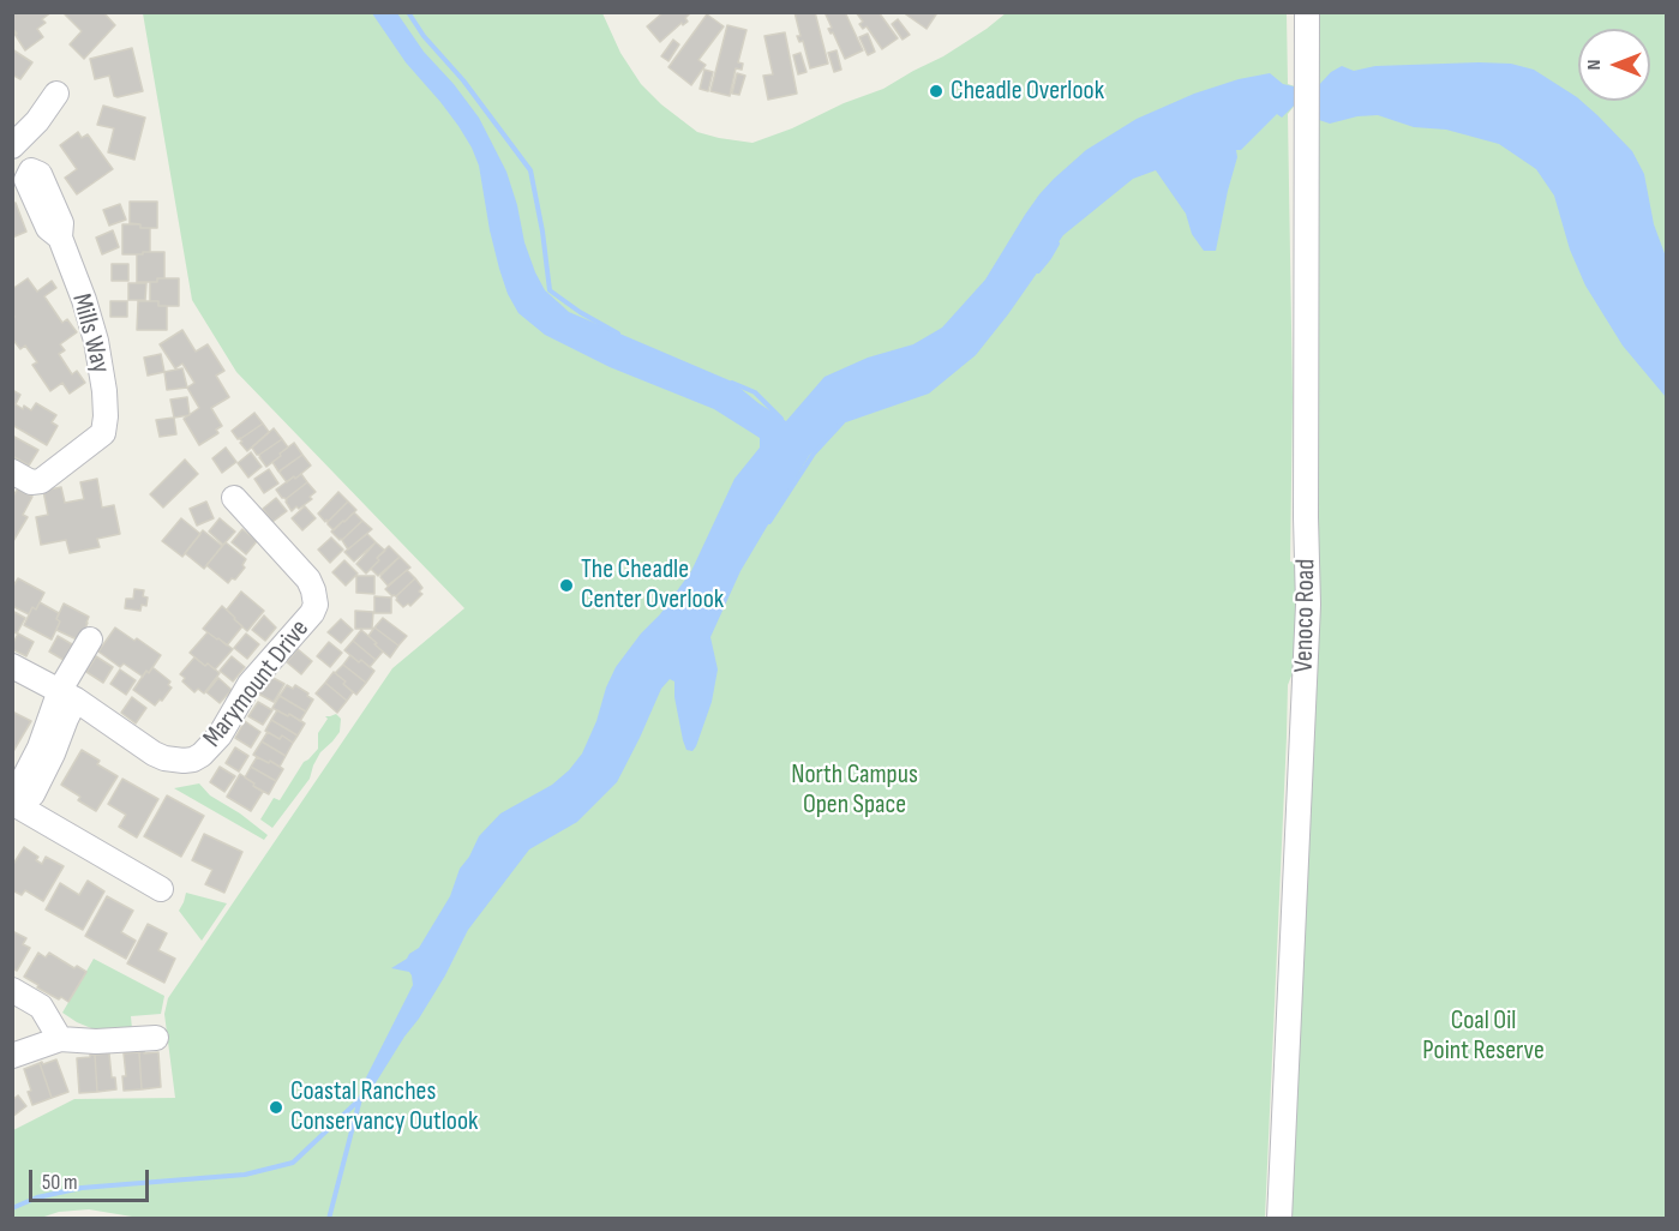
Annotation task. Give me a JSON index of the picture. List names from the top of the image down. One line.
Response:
{"streets":{"street":["Mills Way","Venoco Road","Marymount Drive"]},"parks":["North Campus Open Space","Coal Oil Point Reserve"],"places":["Cheadle Overlook","The Cheadle Center Overlook","Coastal Ranches Conservancy Outlook"],"scale_bar":"50 m","north":"left"}
